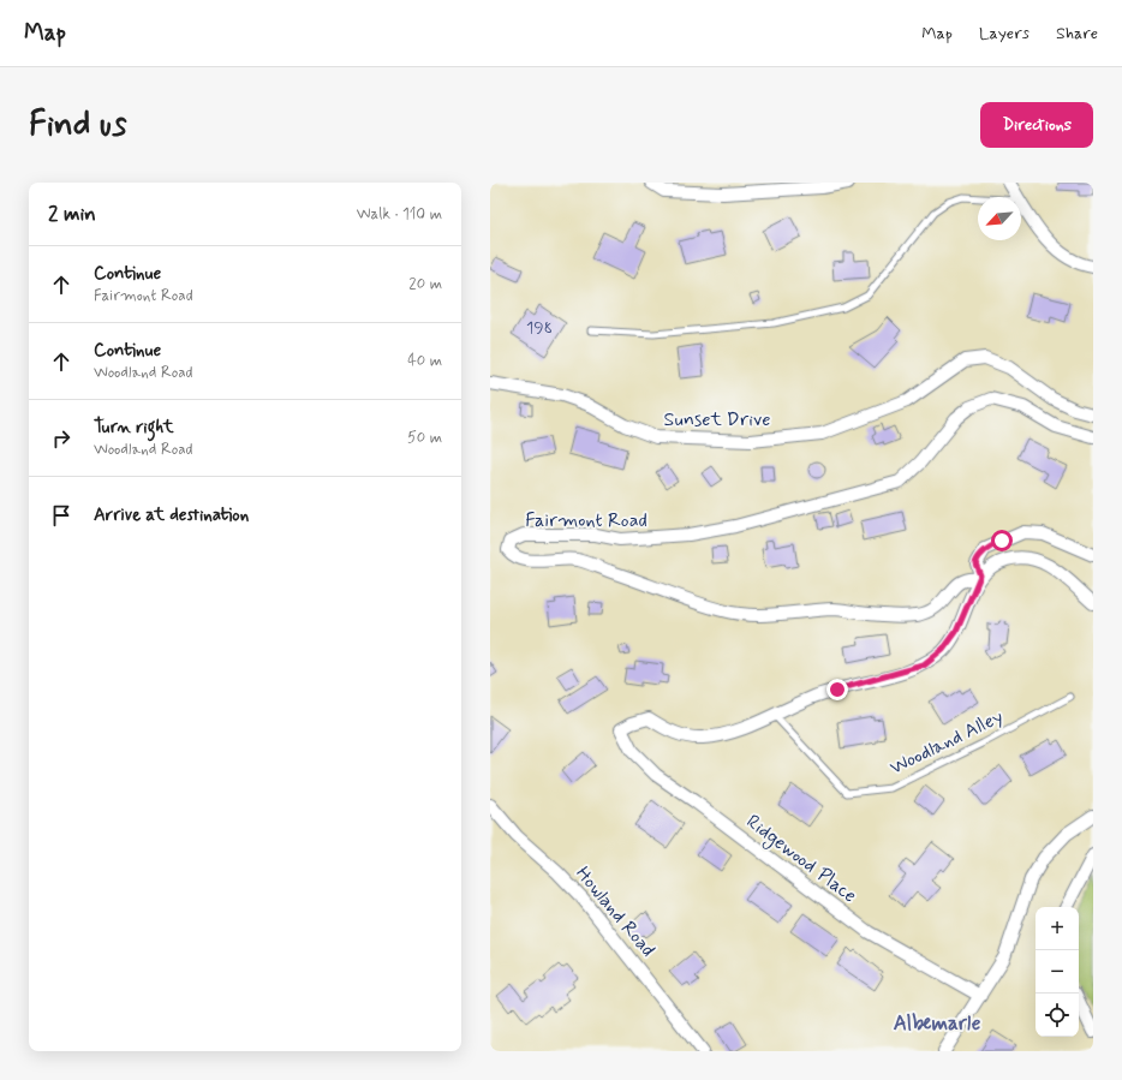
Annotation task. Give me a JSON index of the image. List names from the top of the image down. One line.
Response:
{"streets":{"street":["Sunset Drive","Fairmont Road","Ridgewood Place","Howland Road"],"lane":["Woodland Alley"]},"crossings":[["Woodland Alley","Ridgewood Place"]],"districts":["Albemarle"],"house_numbers":["198"],"north":"bottom left","page":{"header":"Map","nav":["Map","Layers","Share"],"buttons":"Directions","title":"Find us","heading":["2 min","Walk · 110 m"],"list":[["Continue","Fairmont Road","20 m"],["Continue","Woodland Road","40 m"],["Turn right","Woodland Road","50 m"],"Arrive at destination"],"map_buttons":["+","−"]}}
